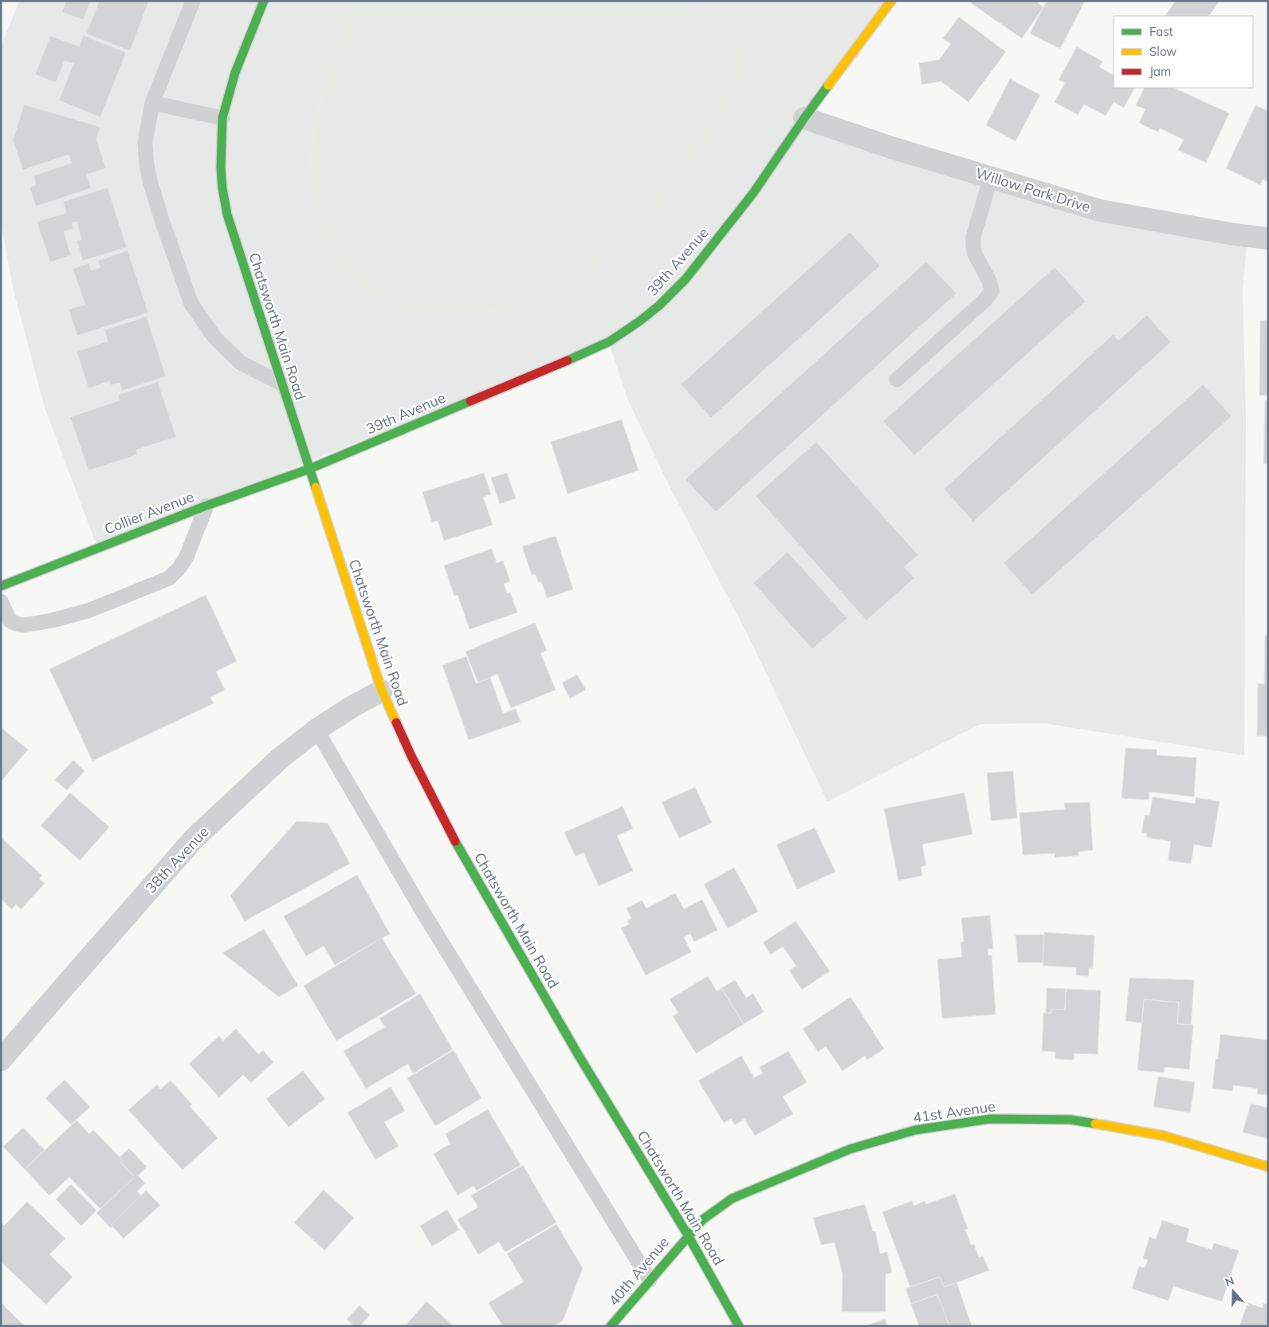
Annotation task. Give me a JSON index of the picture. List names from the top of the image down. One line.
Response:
{"streets":{"street":["Willow Park Drive","39th Avenue","Chatsworth Main Road","Collier Avenue","38th Avenue","41st Avenue","40th Avenue"]},"crossings":[["Willow Park Drive","39th Avenue"],["39th Avenue","Chatsworth Main Road"],["39th Avenue","Collier Avenue"],["Chatsworth Main Road","Collier Avenue"],["Chatsworth Main Road","38th Avenue"],["Chatsworth Main Road","41st Avenue"],["Chatsworth Main Road","40th Avenue"],["41st Avenue","40th Avenue"]],"legend":["Fast","Slow","Jam"],"north":"top"}
